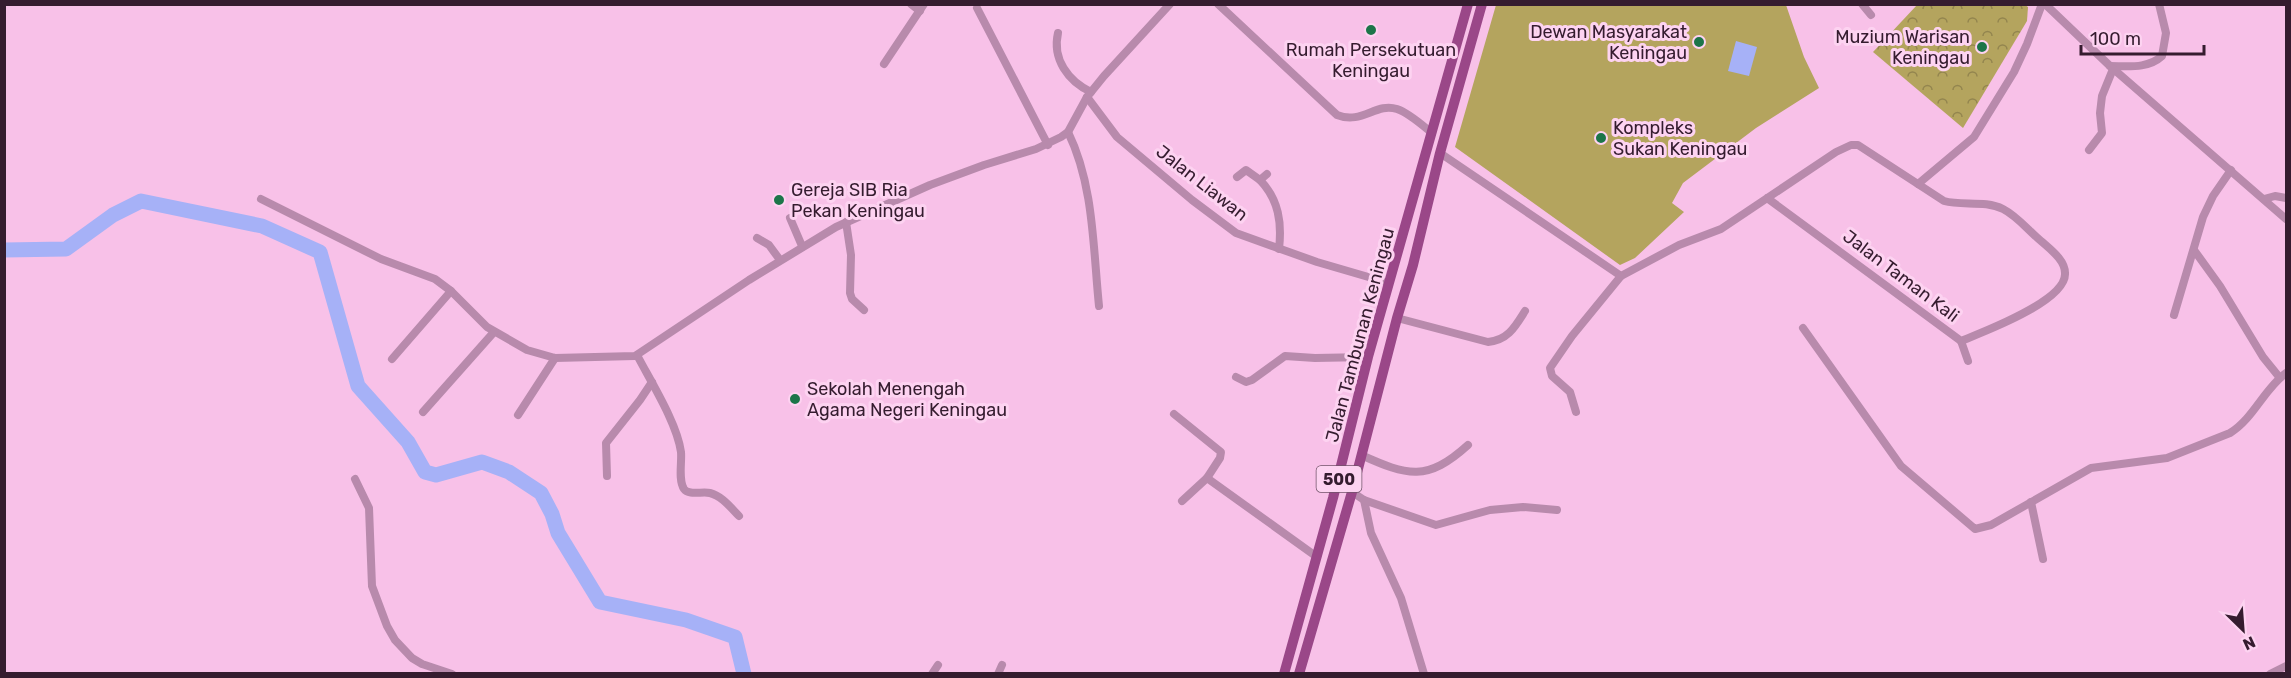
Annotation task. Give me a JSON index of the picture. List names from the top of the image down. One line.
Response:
{"streets":{"main road":["Jalan Tambunan Keningau","500"],"street":["Jalan Liawan","Jalan Taman Kali"]},"crossings":[["Jalan Liawan","Jalan Tambunan Keningau"]],"places":["Rumah Persekutuan Keningau","Dewan Masyarakat Keningau","Muzium Warisan Keningau","Kompleks Sukan Keningau","Gereja SIB Ria Pekan Keningau","Sekolah Menengah Agama Negeri Keningau"],"scale_bar":"100 m","north":"bottom right"}
